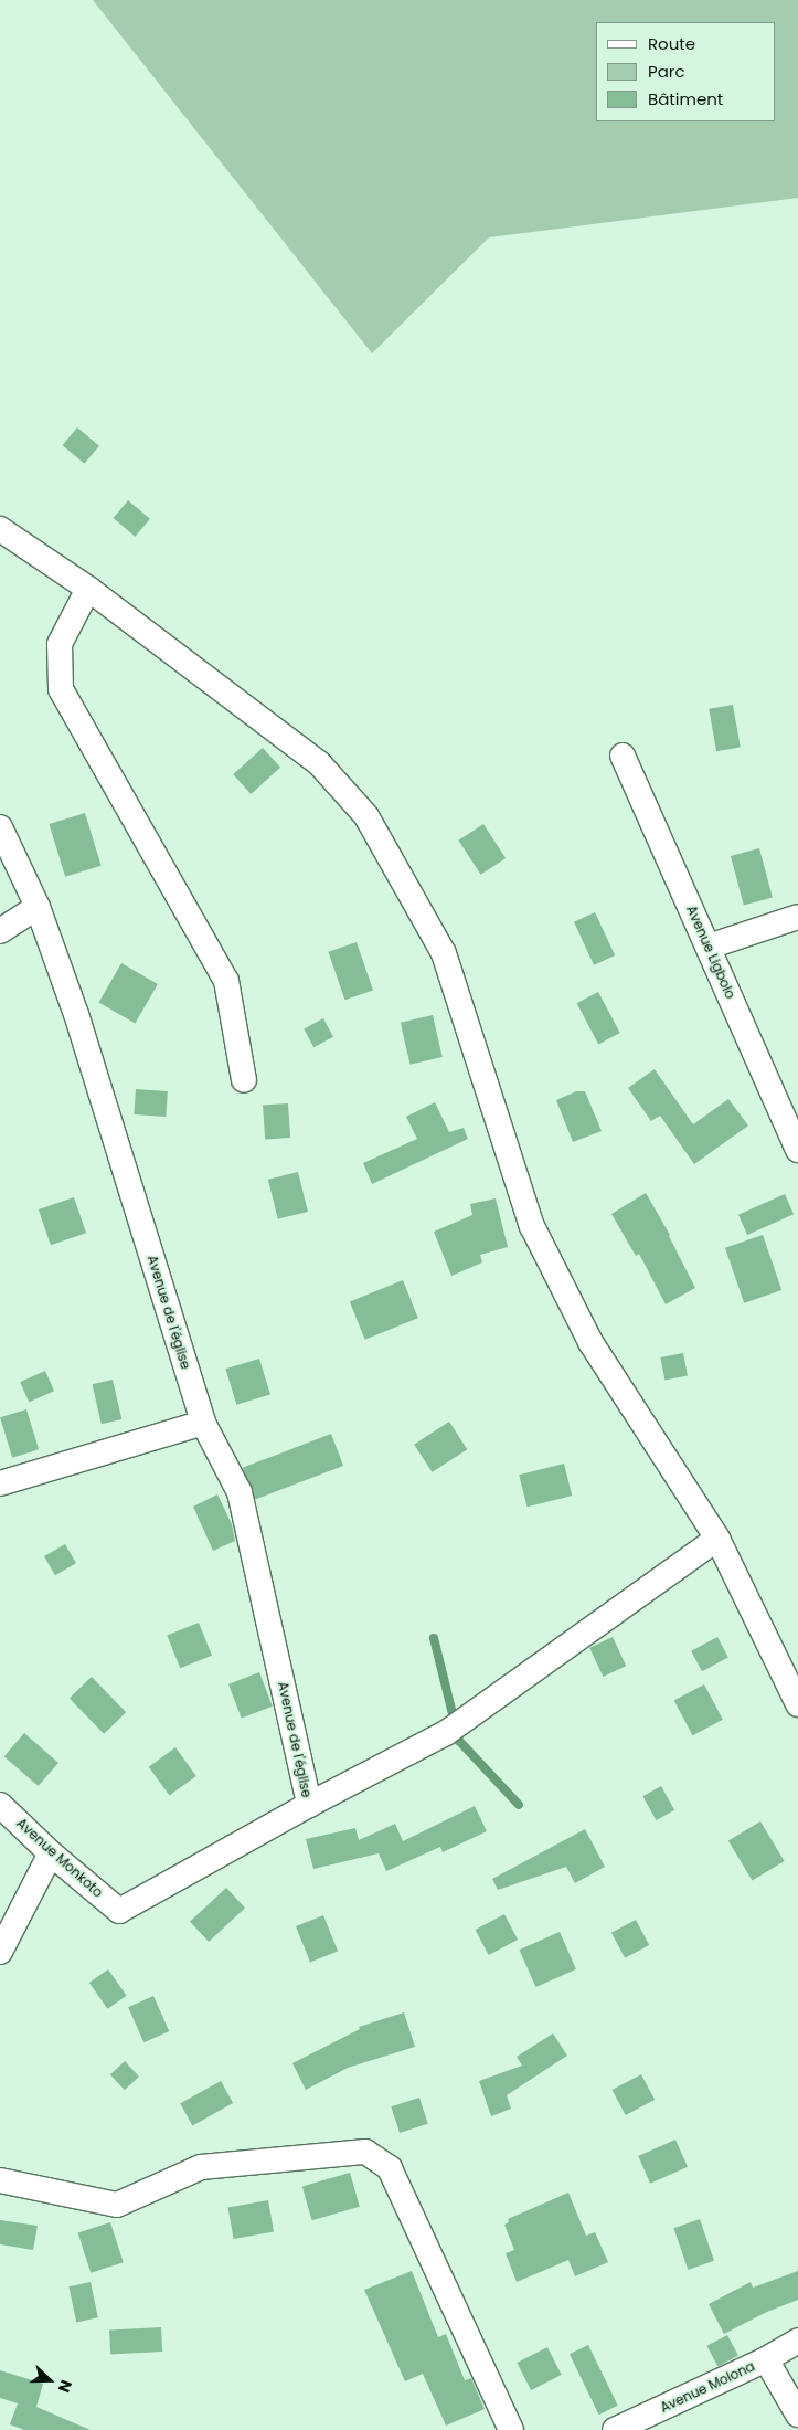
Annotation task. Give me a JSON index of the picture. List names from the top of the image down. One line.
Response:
{"streets":{"street":["Avenue Ligbolo","Avenue de l'église","Avenue Monkoto","Avenue Molona"]},"crossings":[["Avenue de l'église","Avenue Monkoto"]],"legend":["Route","Parc","Bâtiment"],"north":"right"}
